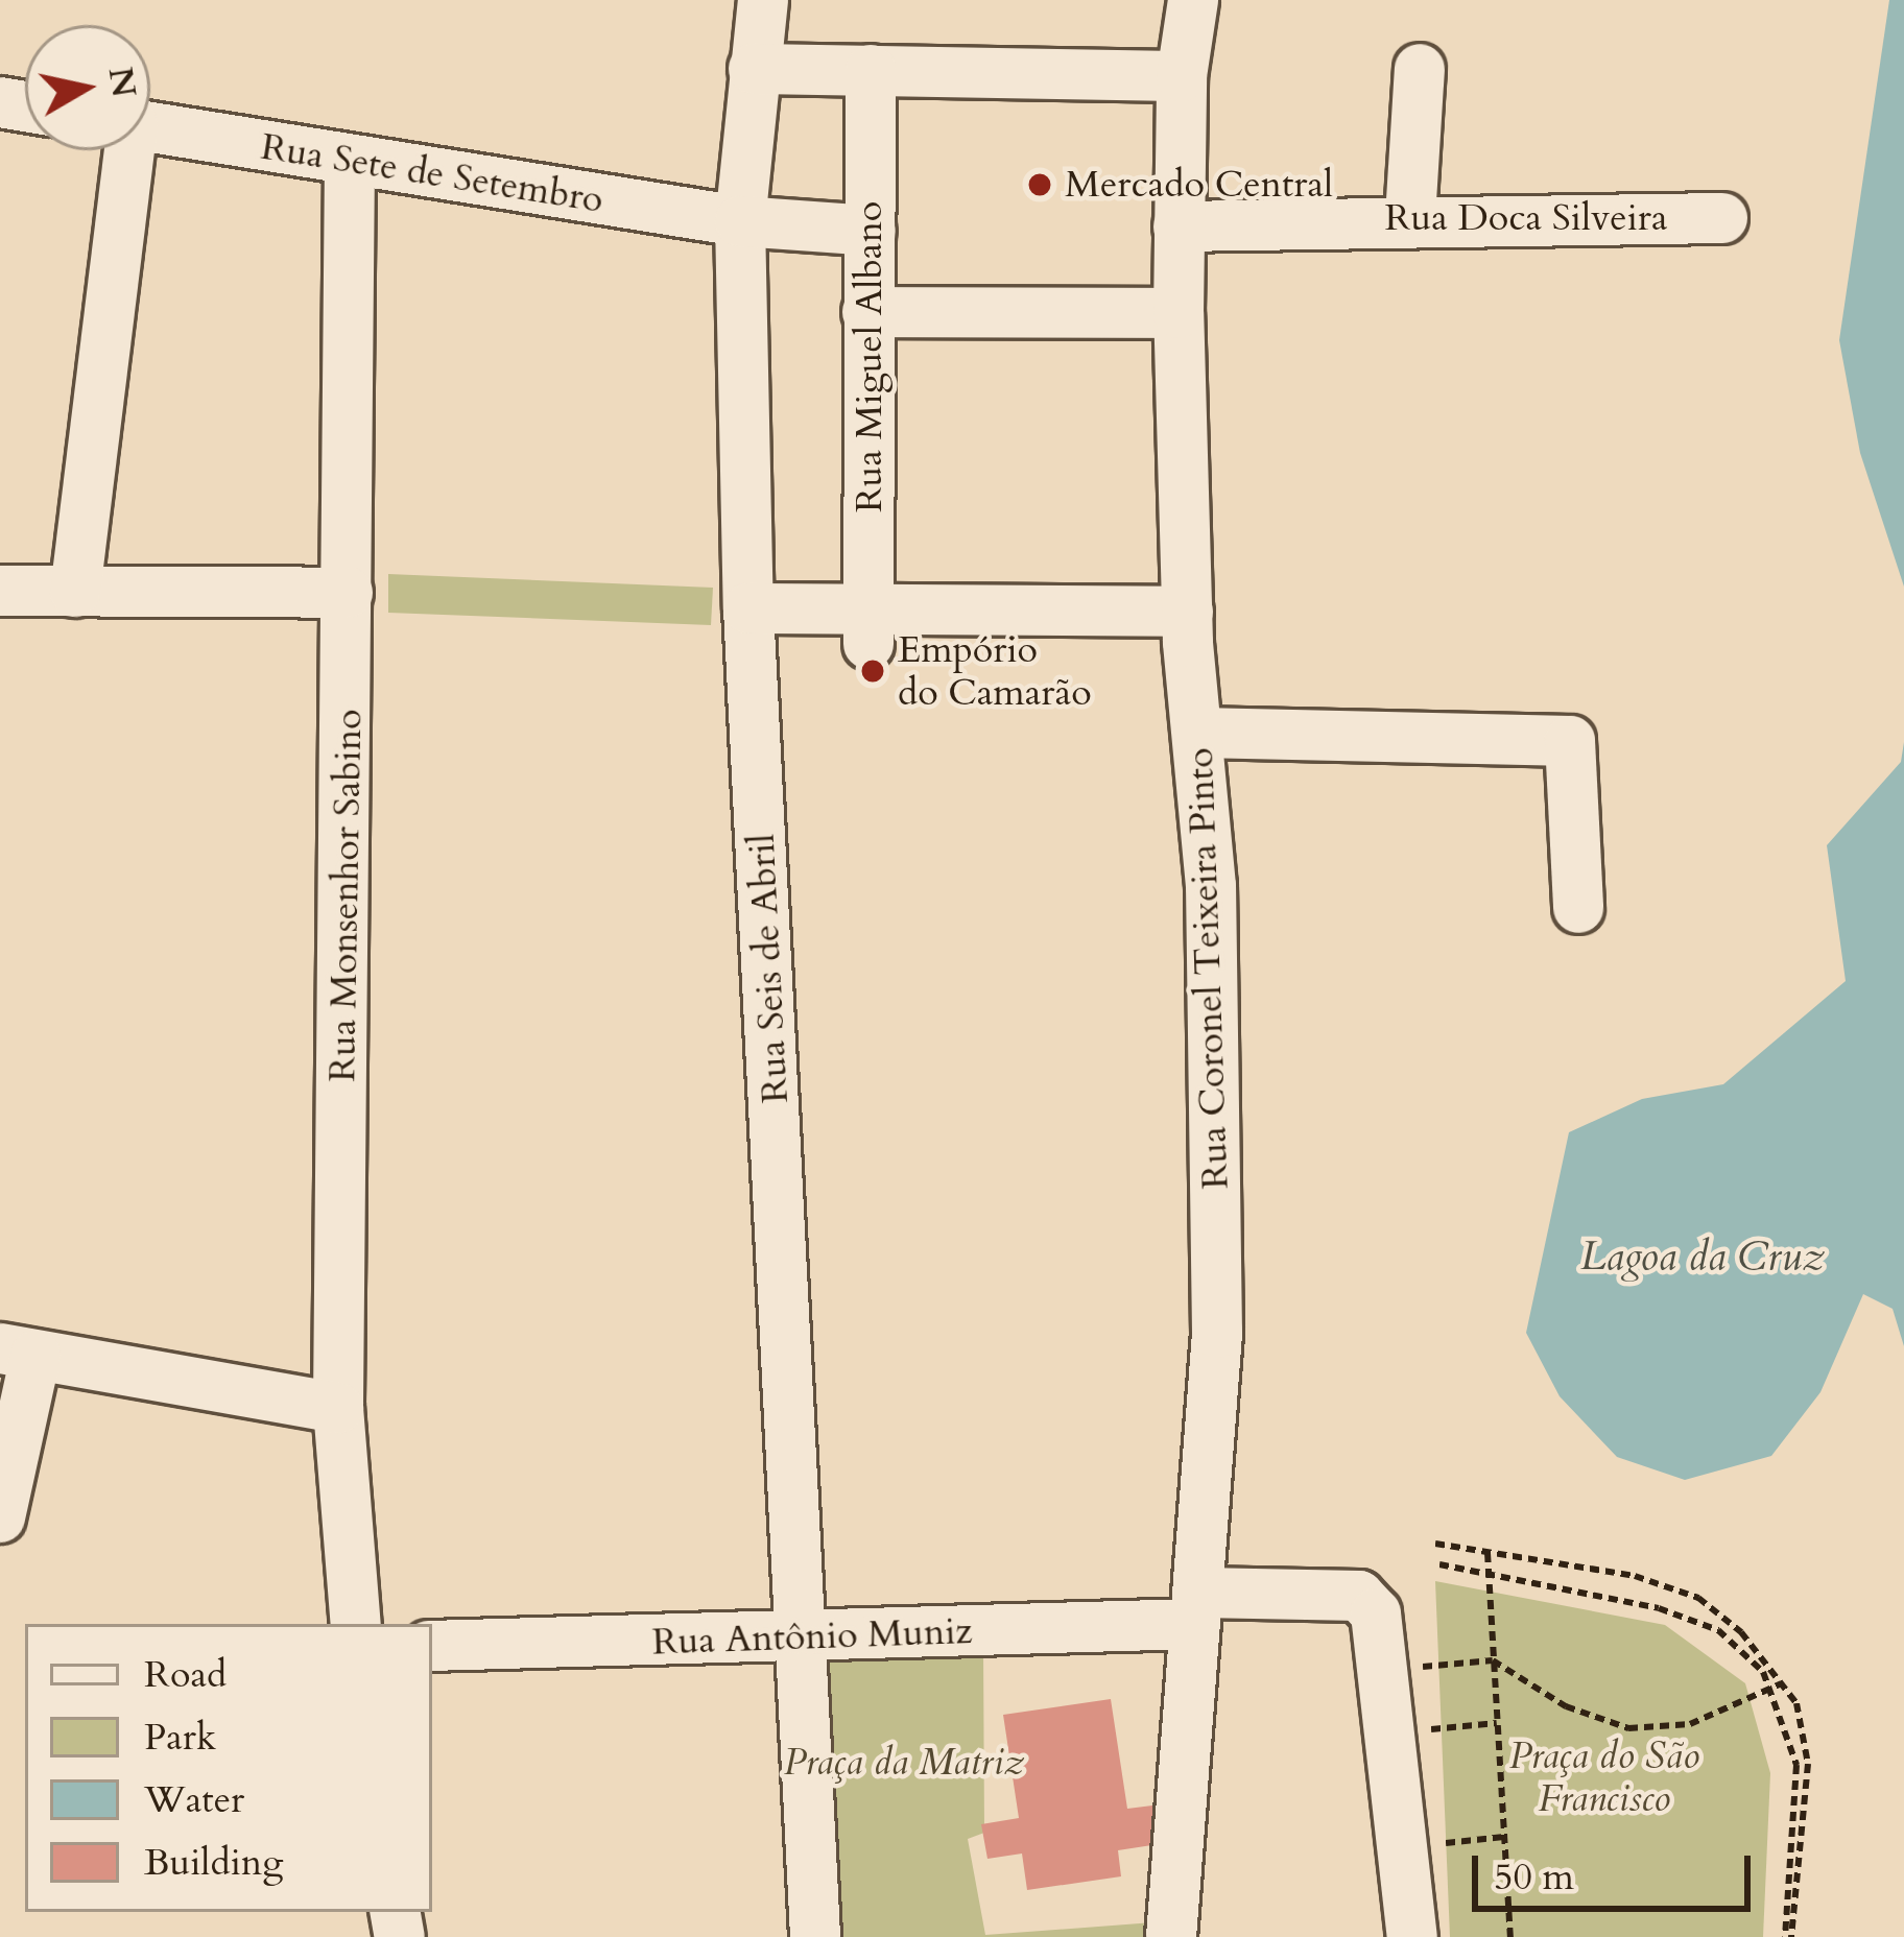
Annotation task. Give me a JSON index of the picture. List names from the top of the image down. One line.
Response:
{"streets":{"street":["Rua Sete de Setembro","Rua Doca Silveira","Rua Miguel Albano","Rua Monsenhor Sabino","Rua Seis de Abril","Rua Coronel Teixeira Pinto","Rua Antônio Muniz"]},"crossings":[["Rua Sete de Setembro","Rua Miguel Albano"],["Rua Sete de Setembro","Rua Monsenhor Sabino"],["Rua Sete de Setembro","Rua Seis de Abril"],["Rua Doca Silveira","Rua Coronel Teixeira Pinto"],["Rua Seis de Abril","Rua Antônio Muniz"],["Rua Coronel Teixeira Pinto","Rua Antônio Muniz"]],"water":["Lagoa da Cruz"],"parks":["Praça do São Francisco","Praça da Matriz"],"places":["Mercado Central","Empório do Camarão"],"legend":["Road","Park","Water","Building"],"scale_bar":"50 m","north":"right"}
